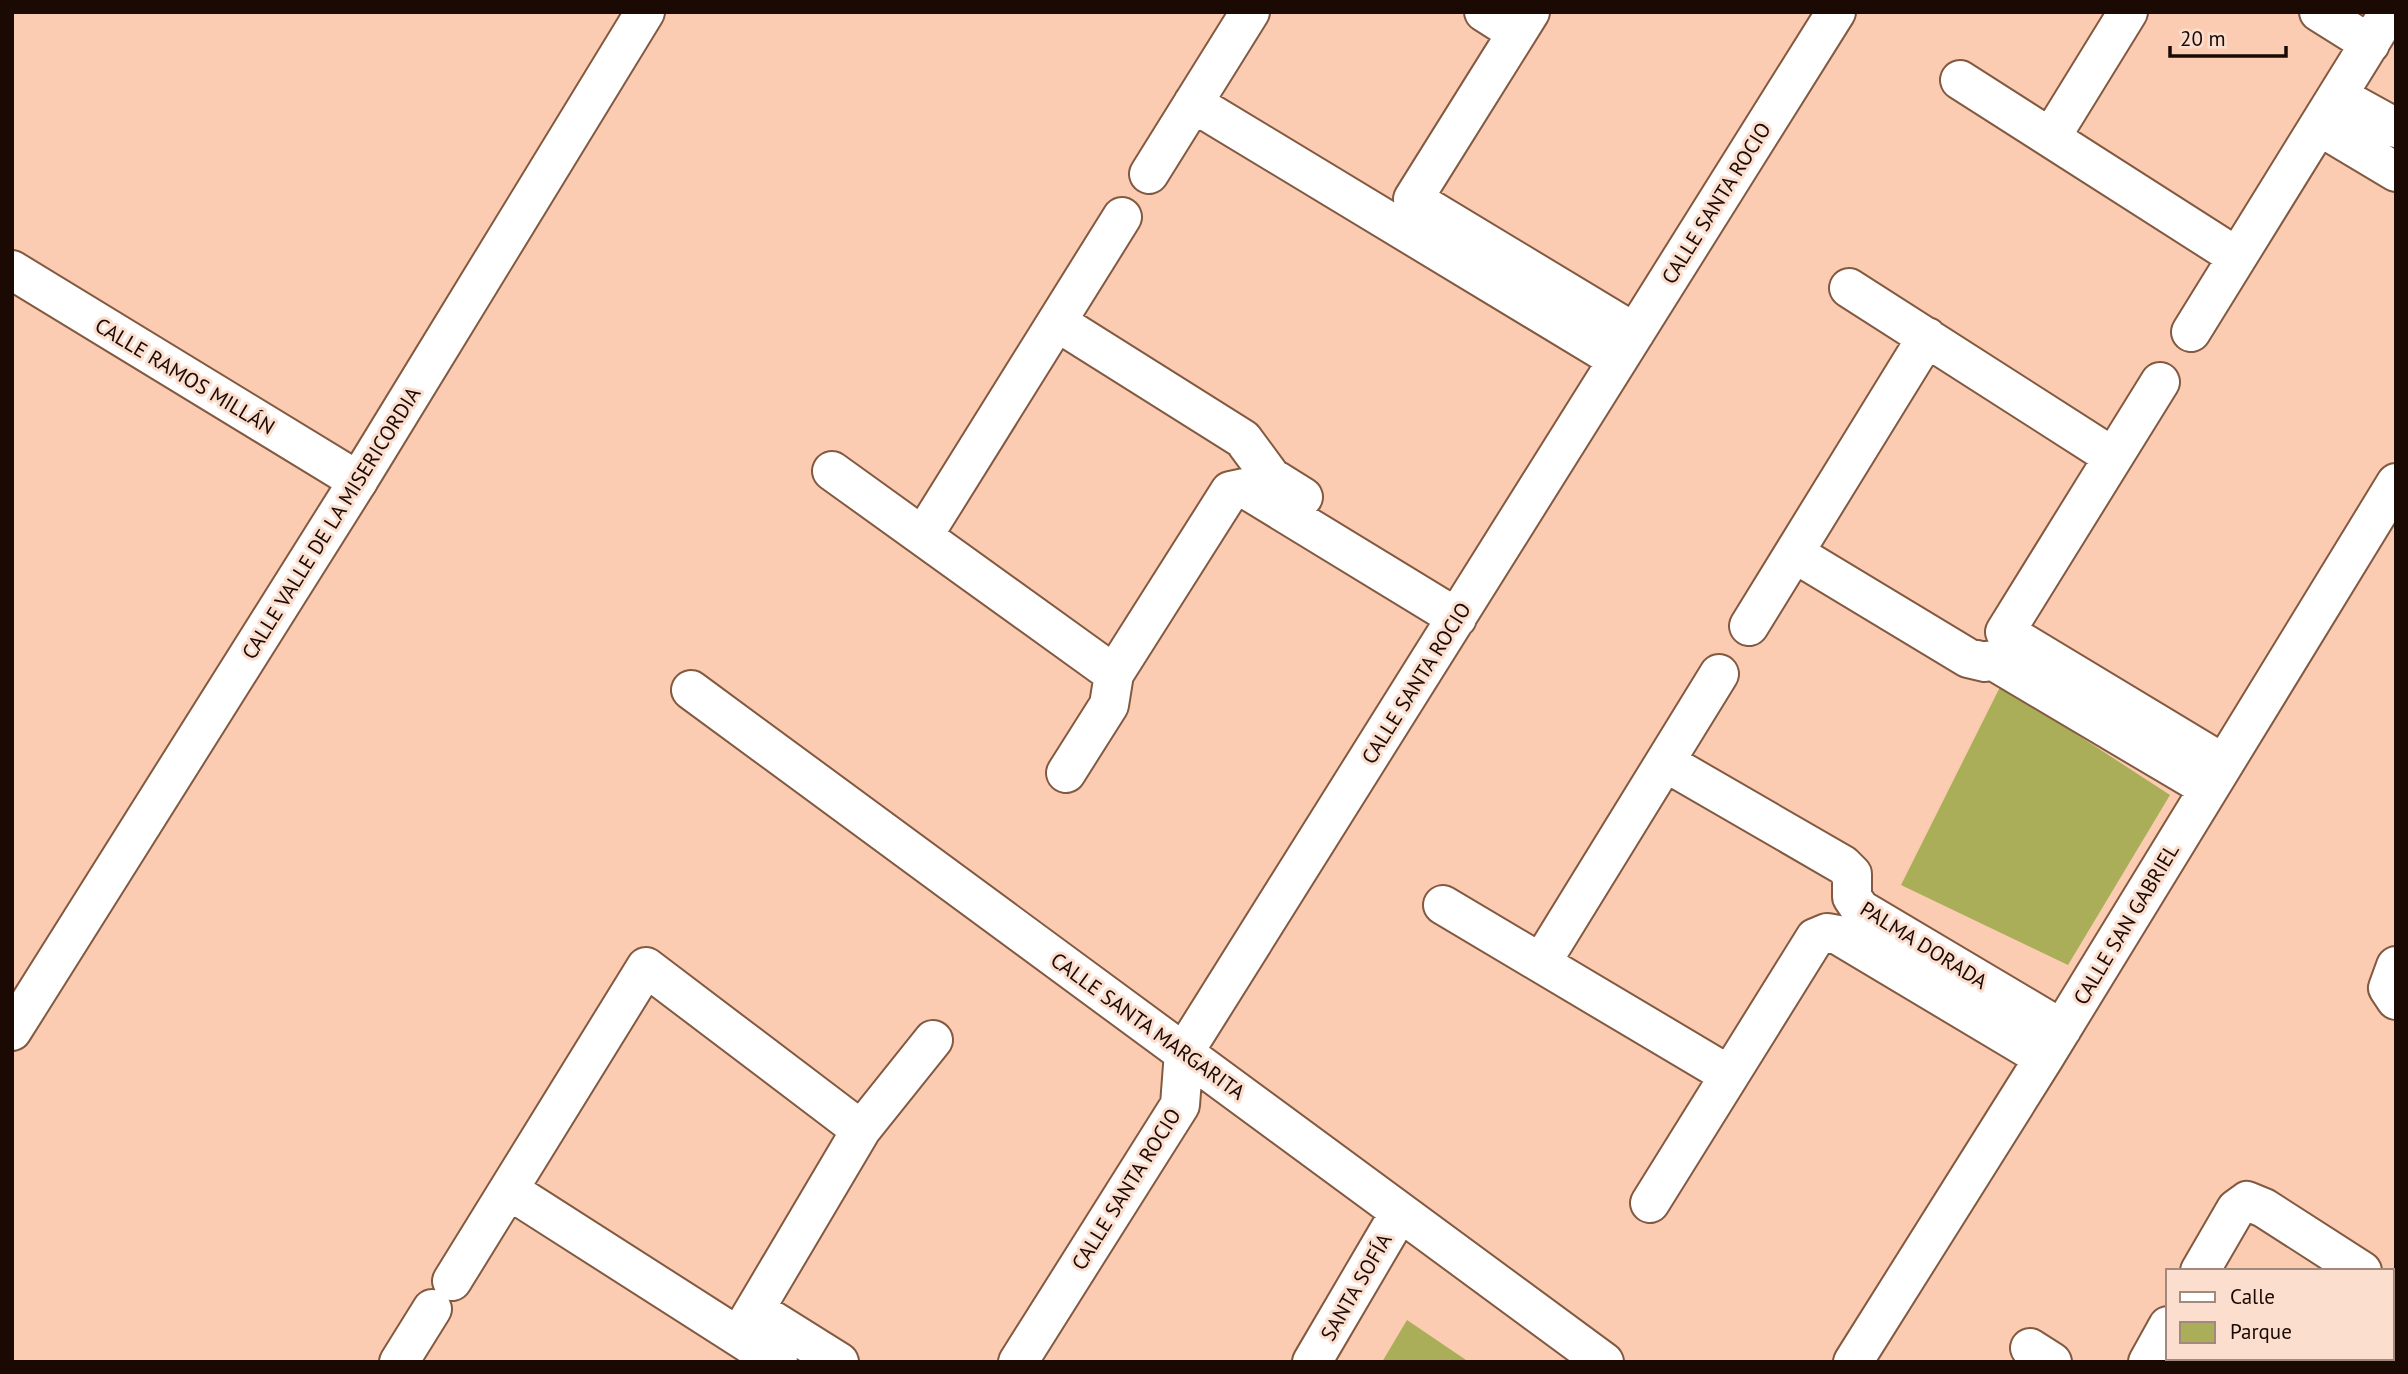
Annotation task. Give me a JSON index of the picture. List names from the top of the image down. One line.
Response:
{"streets":{"street":["CALLE SANTA ROCIO","CALLE RAMOS MILLÁN","CALLE VALLE DE LA MISERICORDIA","CALLE SAN GABRIEL","PALMA DORADA","CALLE SANTA MARGARITA","SANTA SOFÍA"]},"crossings":[["CALLE SANTA ROCIO","CALLE SANTA MARGARITA"],["CALLE RAMOS MILLÁN","CALLE VALLE DE LA MISERICORDIA"],["CALLE SAN GABRIEL","PALMA DORADA"],["CALLE SANTA MARGARITA","SANTA SOFÍA"]],"legend":["Calle","Parque"],"scale_bar":"20 m"}
